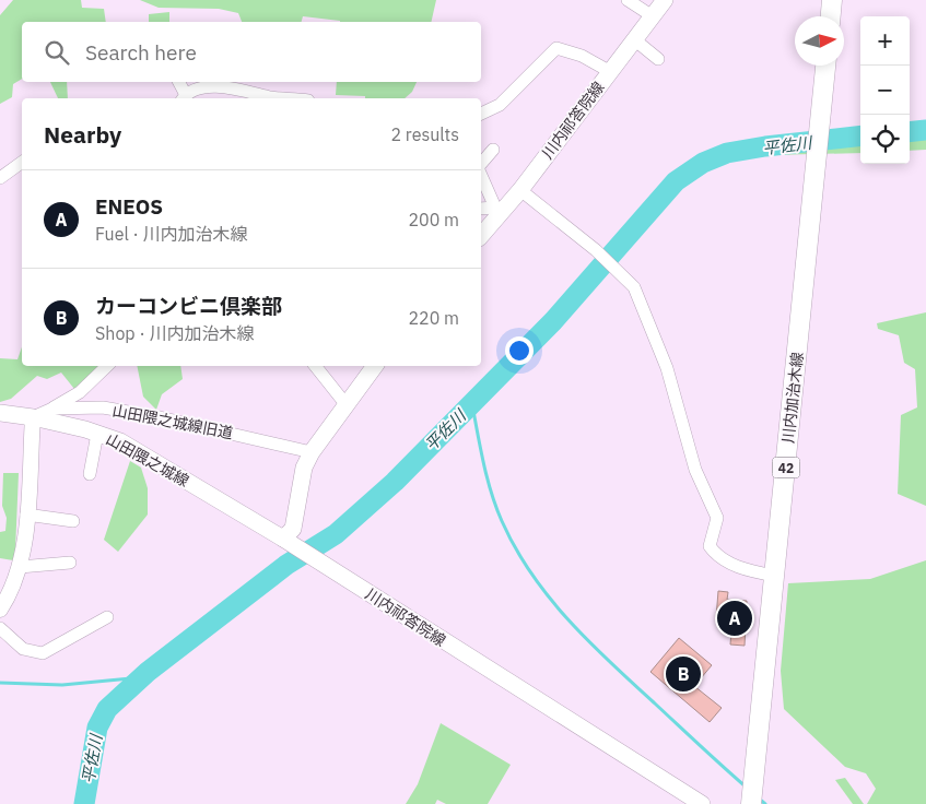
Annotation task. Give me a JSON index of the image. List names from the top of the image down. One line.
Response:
{"streets":{"main road":["川内祁答院線","川内加治木線","山田隈之城線","42"],"street":["山田隈之城線旧道"]},"crossings":[["川内祁答院線","山田隈之城線"],["山田隈之城線旧道","山田隈之城線"]],"water":["平佐川"],"north":"right","page":{"map_buttons":["+","−"],"search":"Search here","heading":["Nearby","2 results"],"list":[{"mark":"A","name":"ENEOS","note":"Fuel · 川内加治木線","value":"200 m"},{"mark":"B","name":"カーコンビニ倶楽部","note":"Shop · 川内加治木線","value":"220 m"}],"pins":["A","B"]}}
